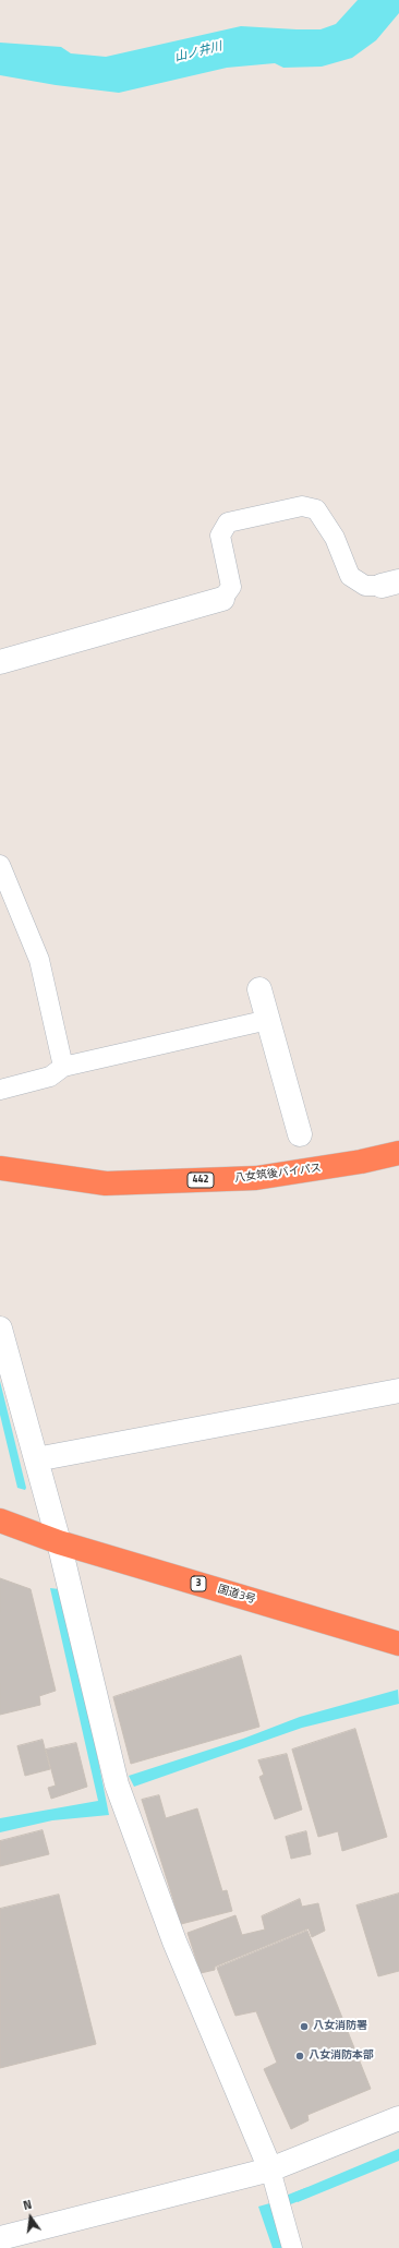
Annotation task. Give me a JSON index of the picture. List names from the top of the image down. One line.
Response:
{"streets":{"highway":["八女筑後バイパス","442","3","国道3号"]},"water":["山ノ井川"],"places":["八女消防署","八女消防本部"],"north":"top"}
